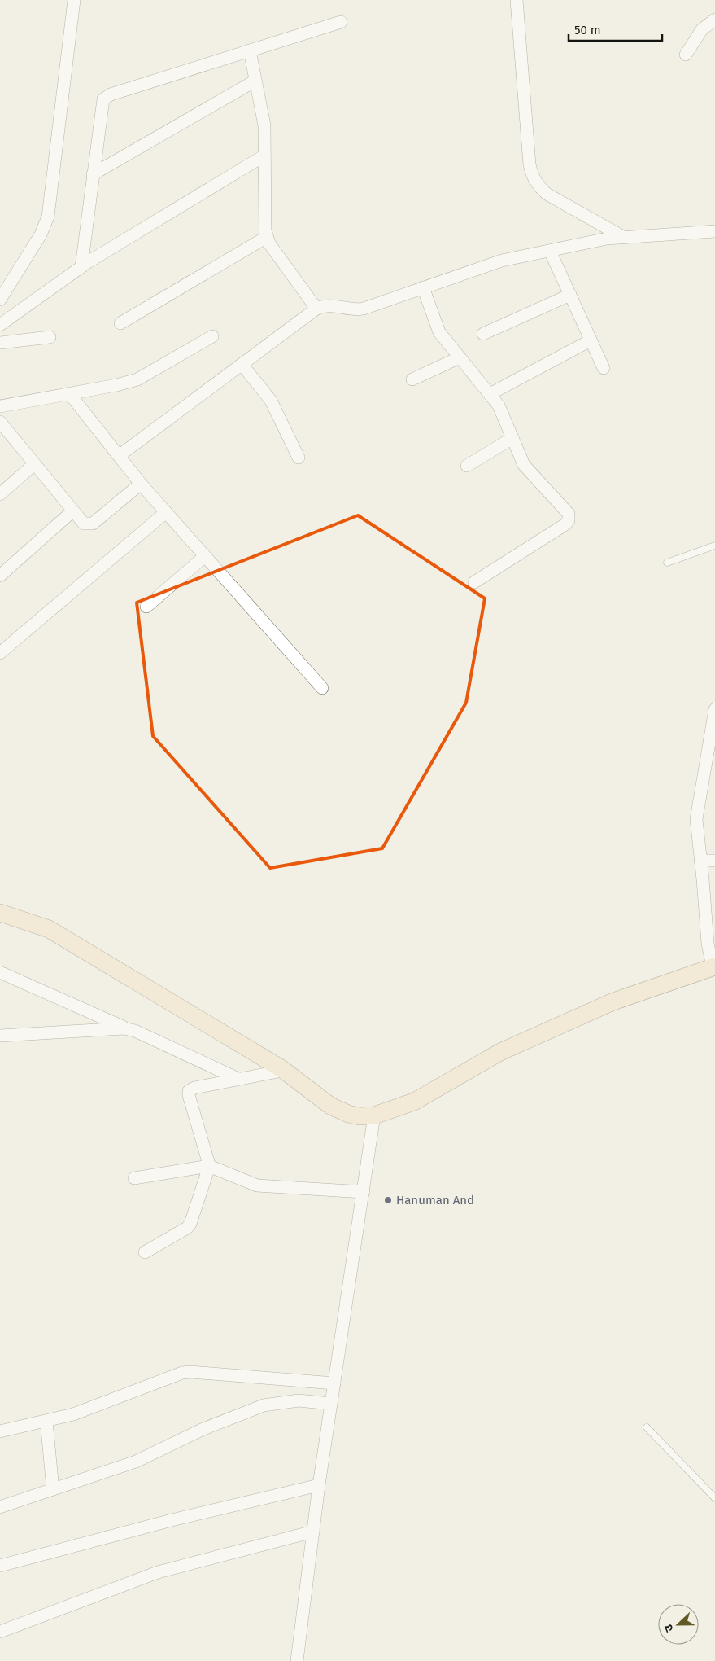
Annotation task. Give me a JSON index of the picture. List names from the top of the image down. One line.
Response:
{"places":["Hanuman And"],"scale_bar":"50 m","north":"left"}
